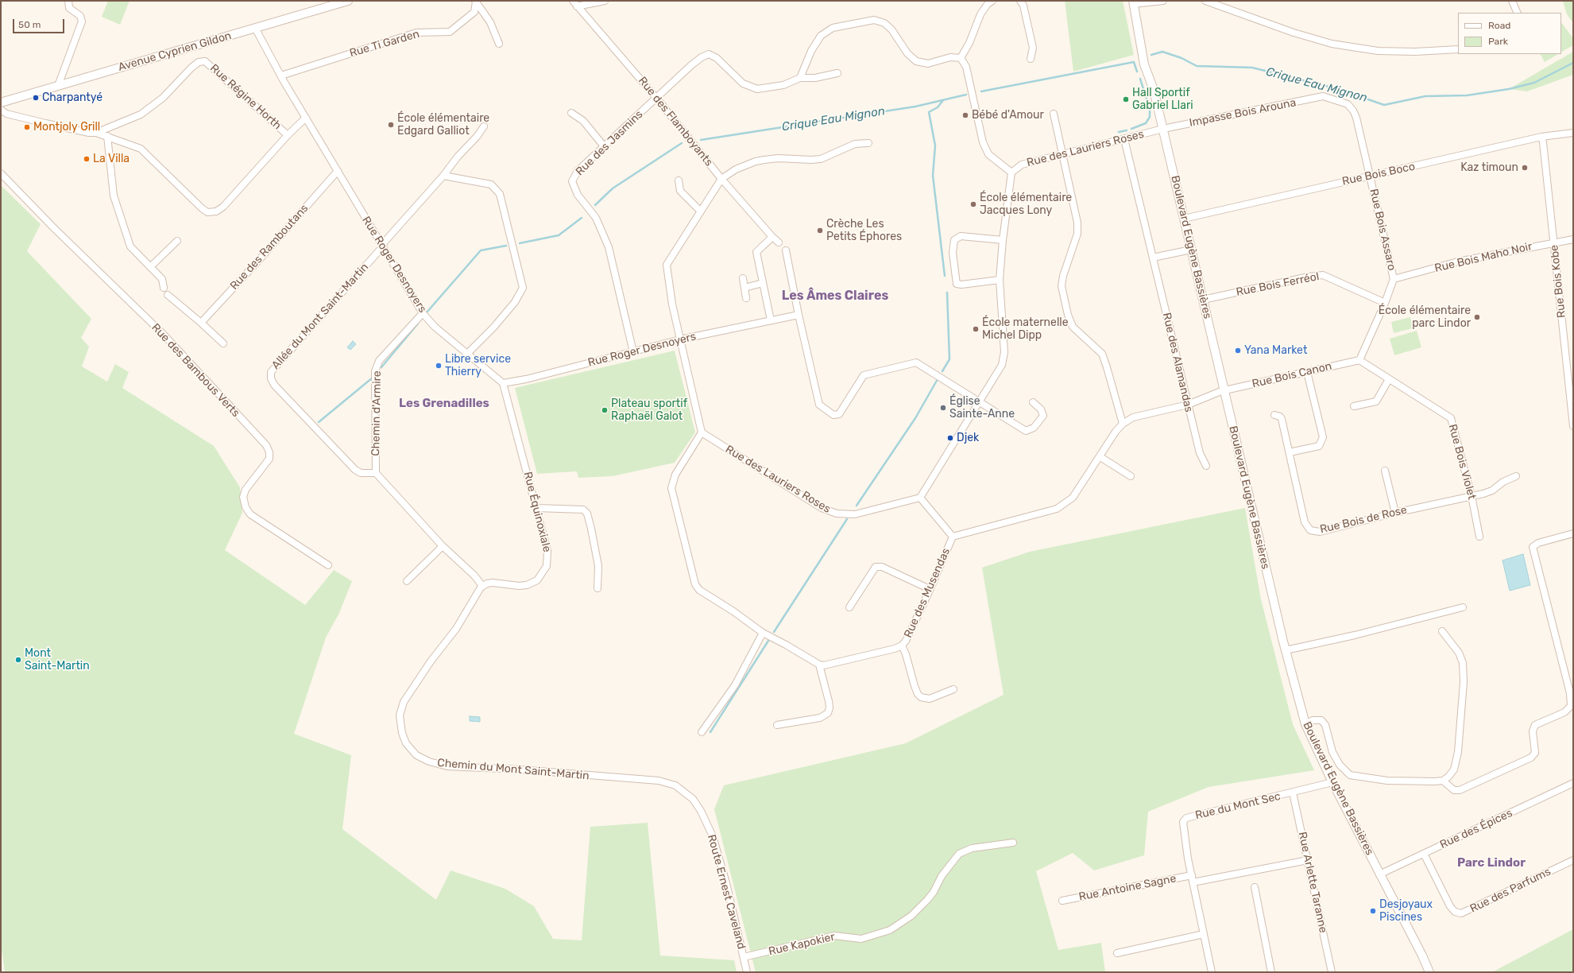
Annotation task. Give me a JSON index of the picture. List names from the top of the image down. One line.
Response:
{"streets":{"street":["Rue Ti Garden","Avenue Cyprien Gildon","Rue Régine Horth","Impasse Bois Arouna","Rue des Flamboyants","Rue des Jasmins","Rue des Lauriers Roses","Rue Bois Boco","Rue Bois Assaro","Rue des Ramboutans","Boulevard Eugène Bassières","Rue Bois Maho Noir","Rue Roger Desnoyers","Rue Bois Kobe","Rue Bois Ferréol","Allée du Mont Saint-Martin","Rue des Alamandas","Rue des Bambous Verts","Rue Bois Canon","Chemin d'Armire","Rue Bois Violet","Rue Équinoxiale","Rue Bois de Rose","Rue des Musendas","Chemin du Mont Saint-Martin","Rue du Mont Sec","Rue des Épices","Rue Arlette Taranne","Rue Antoine Sagne","Rue des Parfums","Route Ernest Caveland","Rue Kapokier"]},"crossings":[["Rue Ti Garden","Rue Roger Desnoyers"],["Avenue Cyprien Gildon","Rue Roger Desnoyers"],["Impasse Bois Arouna","Rue des Lauriers Roses"],["Impasse Bois Arouna","Rue Bois Assaro"],["Impasse Bois Arouna","Boulevard Eugène Bassières"],["Rue des Flamboyants","Rue des Jasmins"],["Rue des Jasmins","Rue Roger Desnoyers"],["Rue des Lauriers Roses","Boulevard Eugène Bassières"],["Rue des Lauriers Roses","Rue des Alamandas"],["Rue des Lauriers Roses","Rue des Musendas"],["Rue Bois Boco","Rue Bois Assaro"],["Rue Bois Boco","Boulevard Eugène Bassières"],["Rue Bois Boco","Rue Bois Kobe"],["Rue Bois Assaro","Rue Bois Maho Noir"],["Rue Bois Assaro","Rue Bois Ferréol"],["Rue Bois Assaro","Rue Bois Canon"],["Rue Bois Assaro","Rue Bois Violet"],["Rue des Ramboutans","Rue Roger Desnoyers"],["Boulevard Eugène Bassières","Rue Bois Ferréol"],["Boulevard Eugène Bassières","Rue Bois Canon"],["Boulevard Eugène Bassières","Rue du Mont Sec"],["Boulevard Eugène Bassières","Rue des Épices"],["Rue Bois Maho Noir","Rue Bois Kobe"],["Rue Roger Desnoyers","Allée du Mont Saint-Martin"],["Rue Roger Desnoyers","Chemin d'Armire"],["Rue Roger Desnoyers","Rue Équinoxiale"],["Allée du Mont Saint-Martin","Chemin d'Armire"],["Rue des Alamandas","Rue Bois Canon"],["Rue Bois Canon","Rue Bois Violet"],["Rue Bois Violet","Rue Bois de Rose"],["Rue Équinoxiale","Chemin du Mont Saint-Martin"],["Chemin du Mont Saint-Martin","Route Ernest Caveland"],["Rue du Mont Sec","Rue Arlette Taranne"],["Rue du Mont Sec","Rue Antoine Sagne"],["Rue des Épices","Rue des Parfums"],["Rue Arlette Taranne","Rue Antoine Sagne"],["Route Ernest Caveland","Rue Kapokier"]],"districts":["Les Âmes Claires","Les Grenadilles","Parc Lindor"],"water":["Crique Eau Mignon"],"places":["Charpantyé","Hall Sportif Gabriel Llari","Bébé d'Amour","École élémentaire Edgard Galliot","Montjoly Grill","La Villa","Kaz timoun","École élémentaire Jacques Lony","Crèche Les Petits Éphores","École élémentaire parc Lindor","École maternelle Michel Dipp","Yana Market","Libre service Thierry","Église Sainte-Anne","Plateau sportif Raphaël Galot","Djek","Mont Saint-Martin","Desjoyaux Piscines"],"legend":["Road","Park"],"scale_bar":"50 m"}
